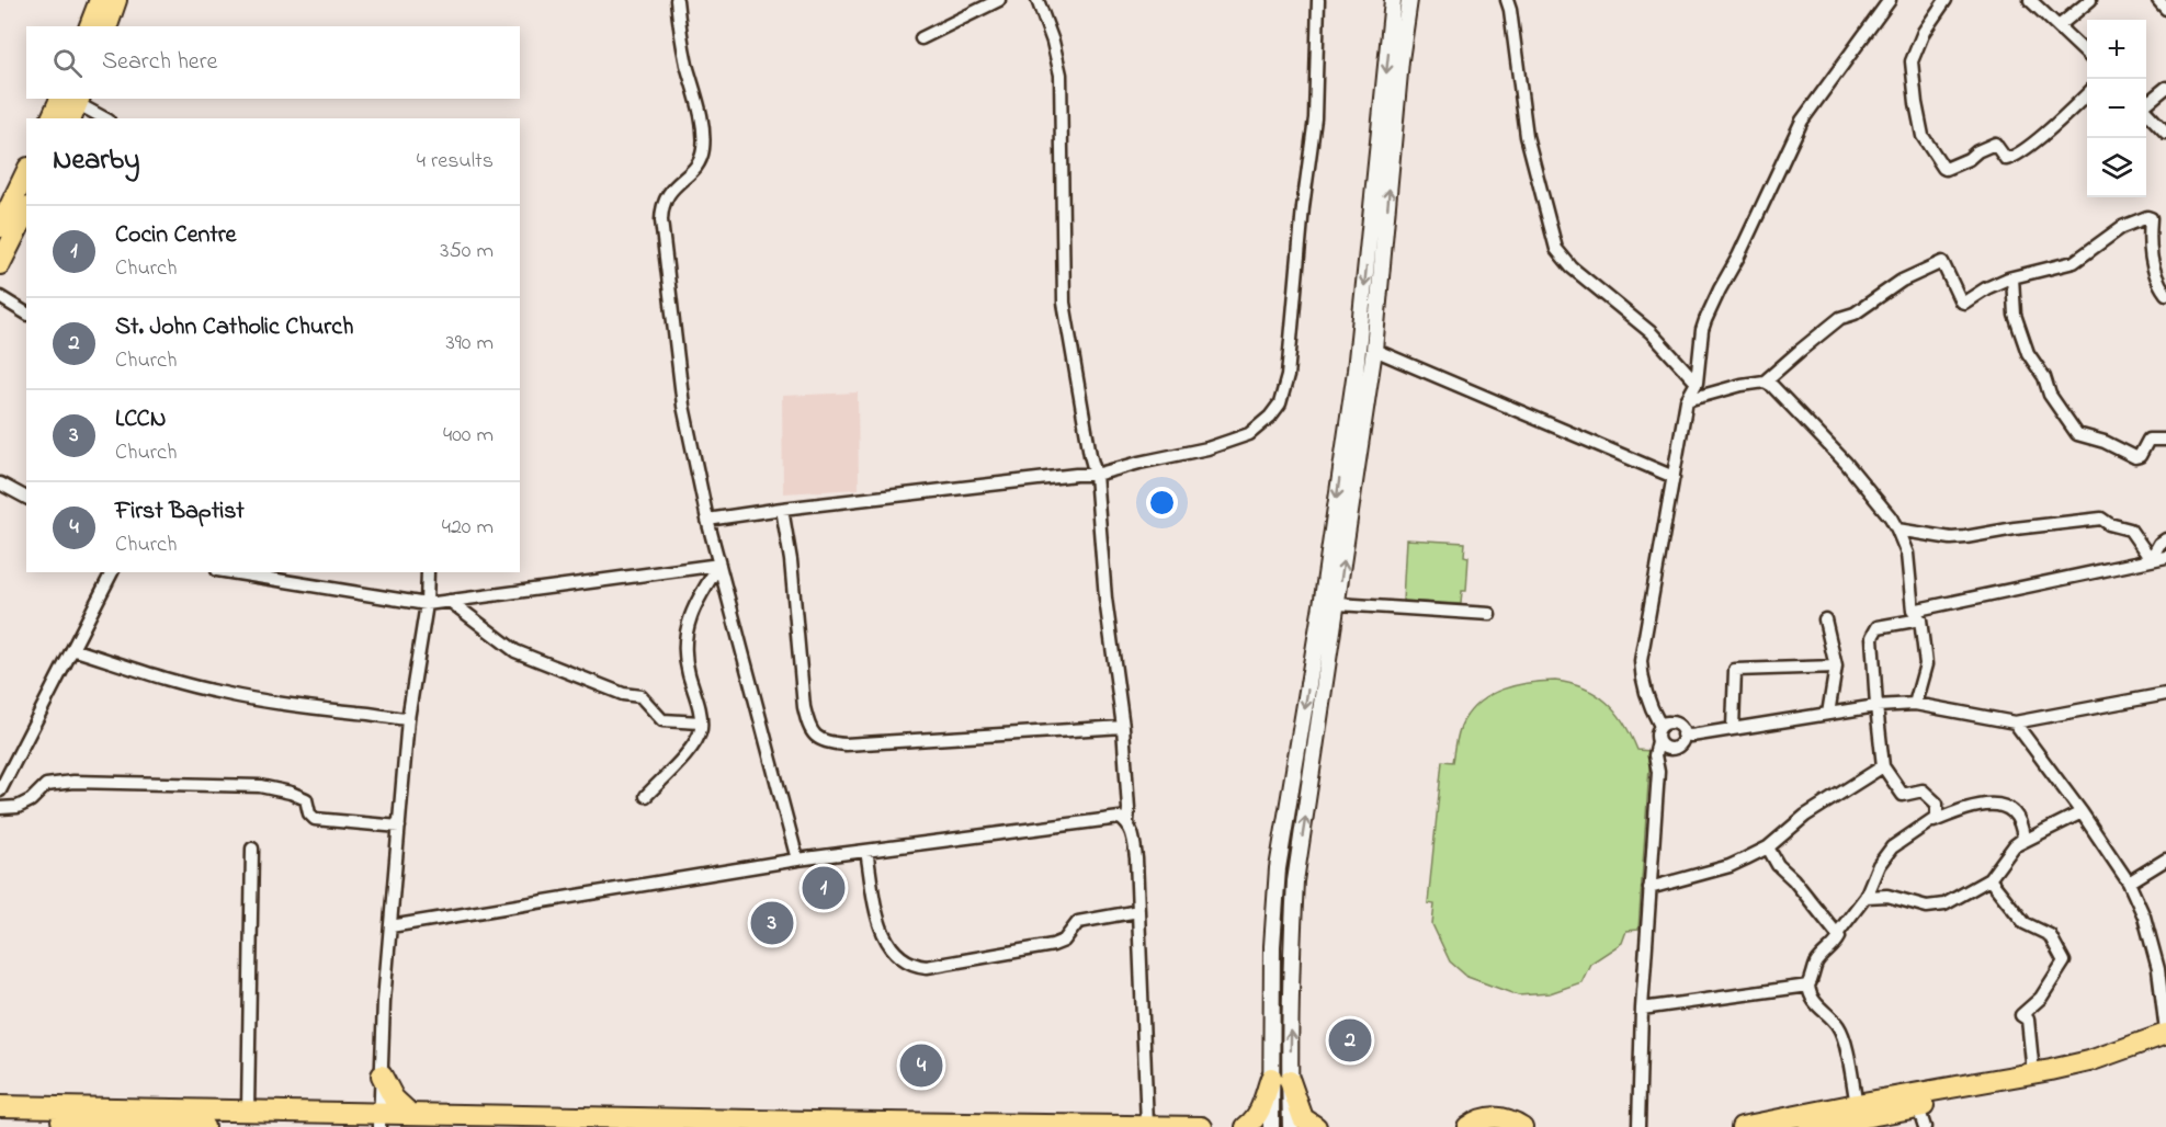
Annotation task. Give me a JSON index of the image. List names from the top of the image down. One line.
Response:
{"page":{"map_buttons":["+","−"],"search":"Search here","heading":["Nearby","4 results"],"list":[{"mark":"1","name":"Cocin Centre","note":"Church","value":"350 m"},{"mark":"2","name":"St. John Catholic Church","note":"Church","value":"390 m"},{"mark":"3","name":"LCCN","note":"Church","value":"400 m"},{"mark":"4","name":"First Baptist","note":"Church","value":"420 m"}],"pins":["1","3","2","4"]}}
